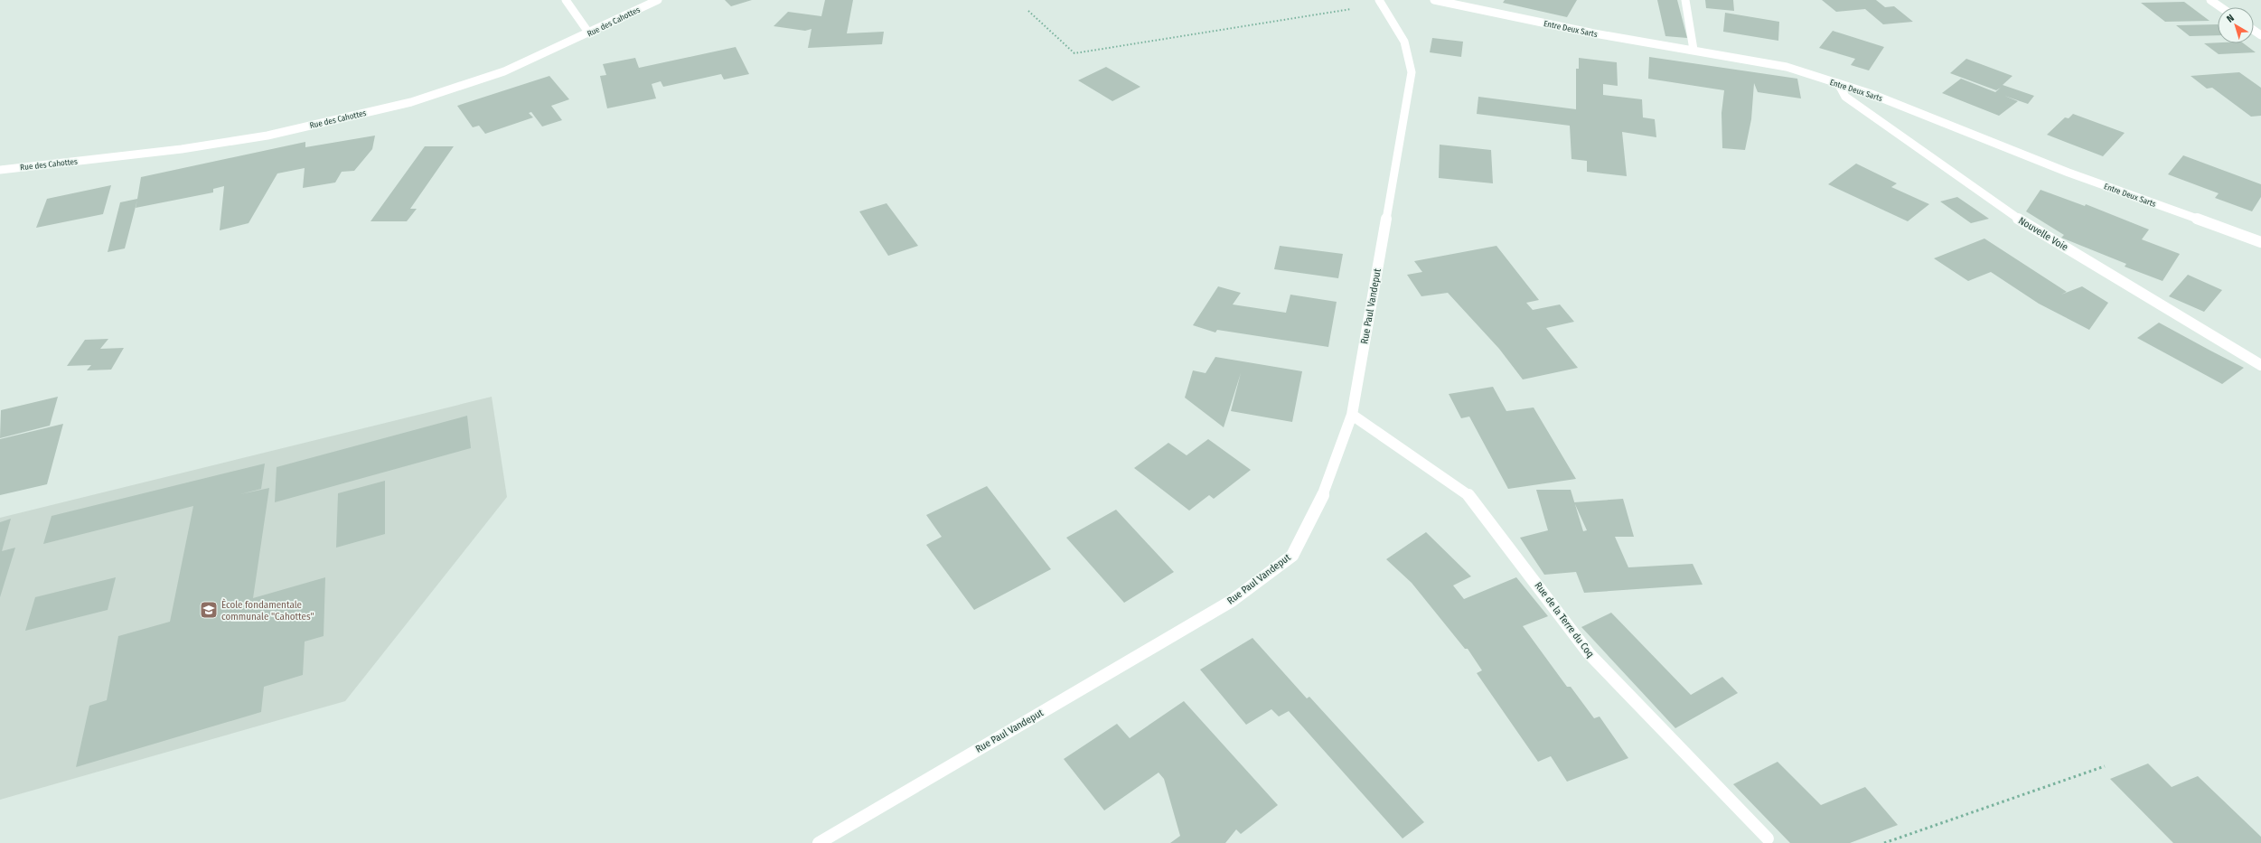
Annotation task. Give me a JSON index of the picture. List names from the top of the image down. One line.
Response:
{"streets":{"street":["Rue des Cahottes","Entre Deux Sarts","Nouvelle Voie","Rue Paul Vandeput","Rue de la Terre du Coq"]},"crossings":[["Entre Deux Sarts","Nouvelle Voie"],["Rue Paul Vandeput","Rue de la Terre du Coq"]],"places":{"school or university":["Ècole fondamentale communale \"Cahottes\""]},"north":"top left"}
